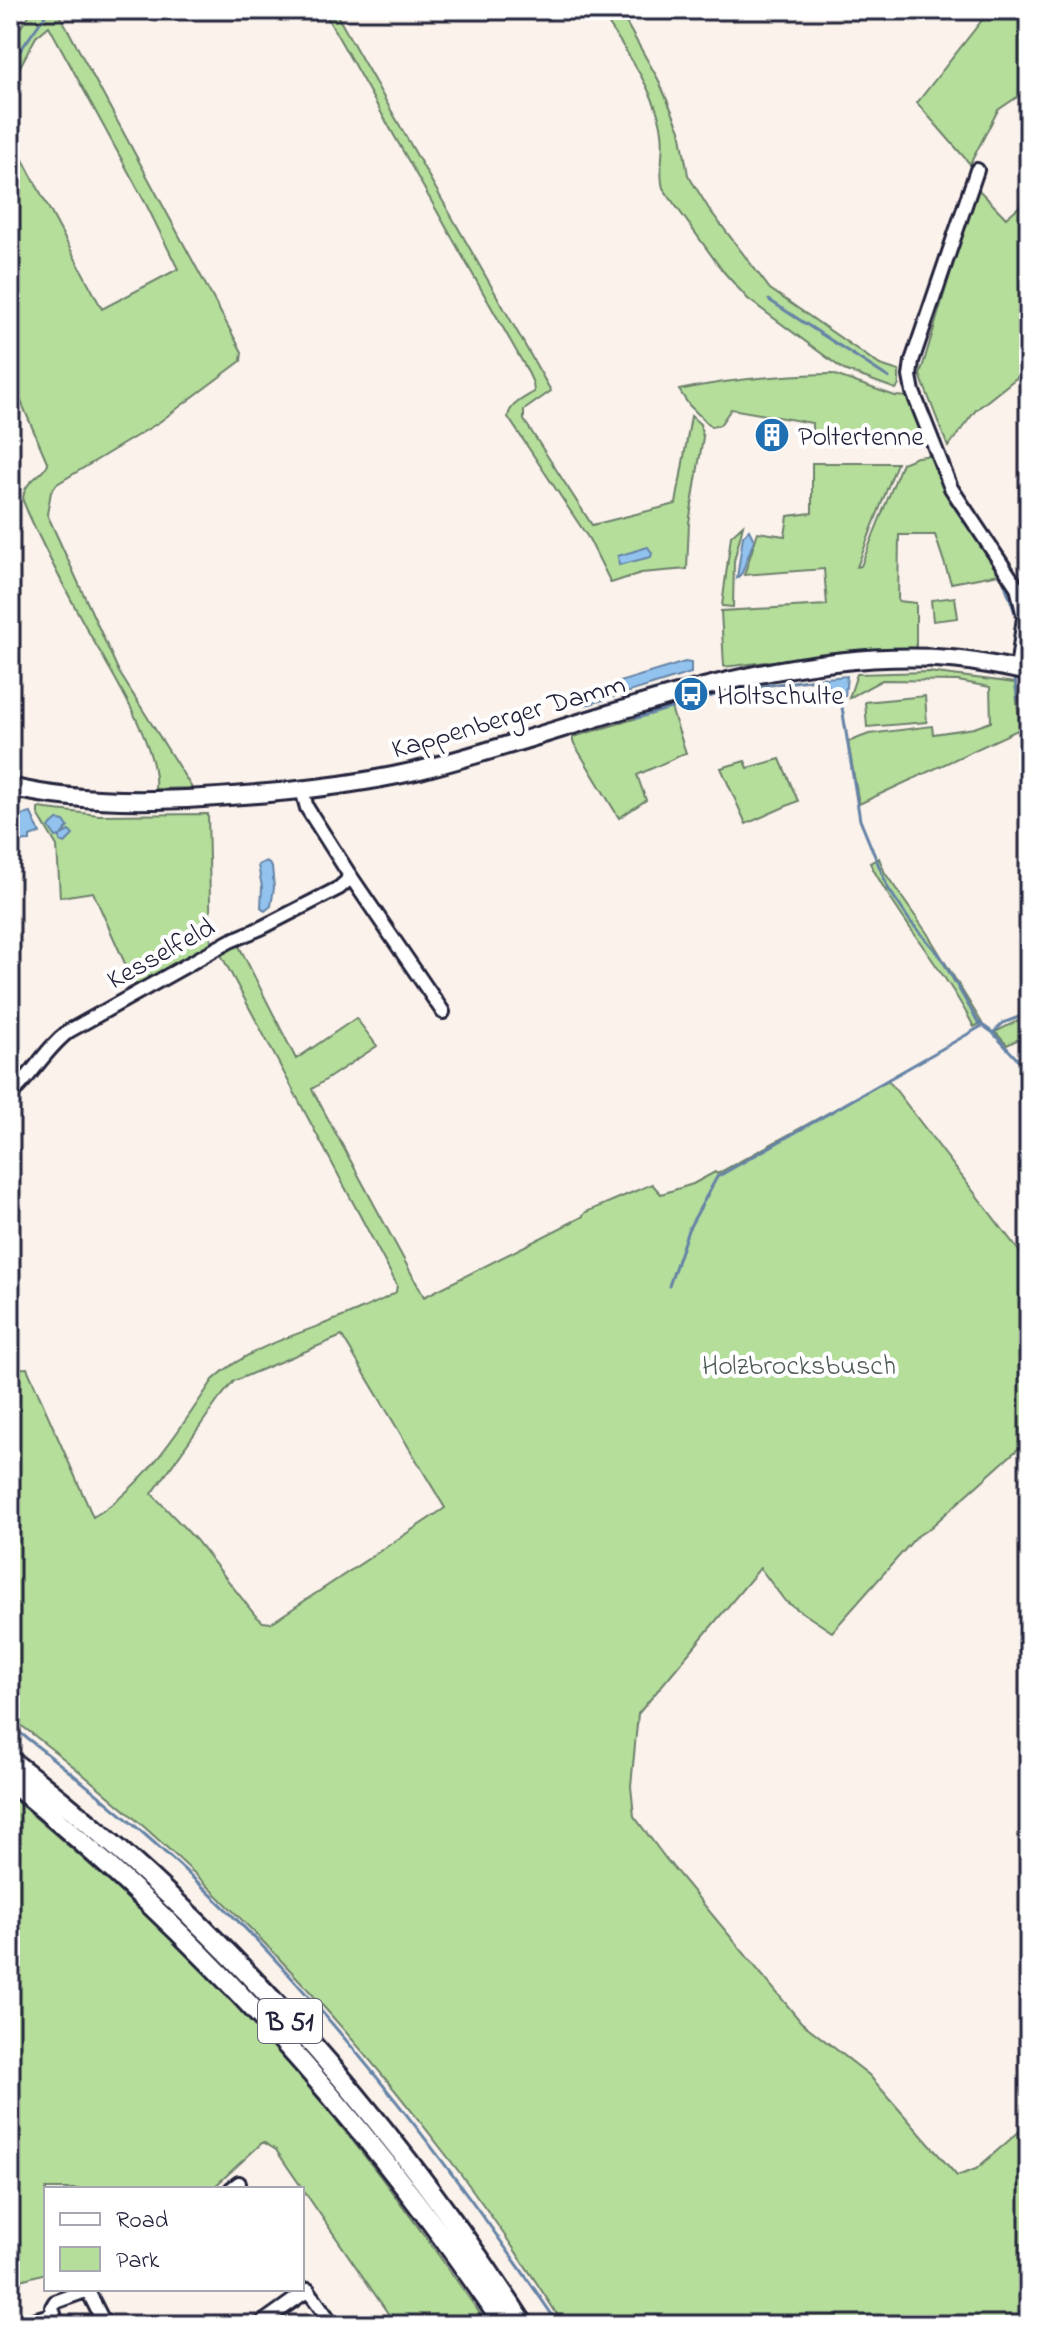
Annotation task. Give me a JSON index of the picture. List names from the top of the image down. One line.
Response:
{"streets":{"highway":["B 51"],"main road":["Kappenberger Damm"],"street":["Kesselfeld"]},"parks":["Holzbrocksbusch"],"places":{"building":["Poltertenne"],"bus stop":["Holtschulte"]},"legend":["Road","Park"]}
